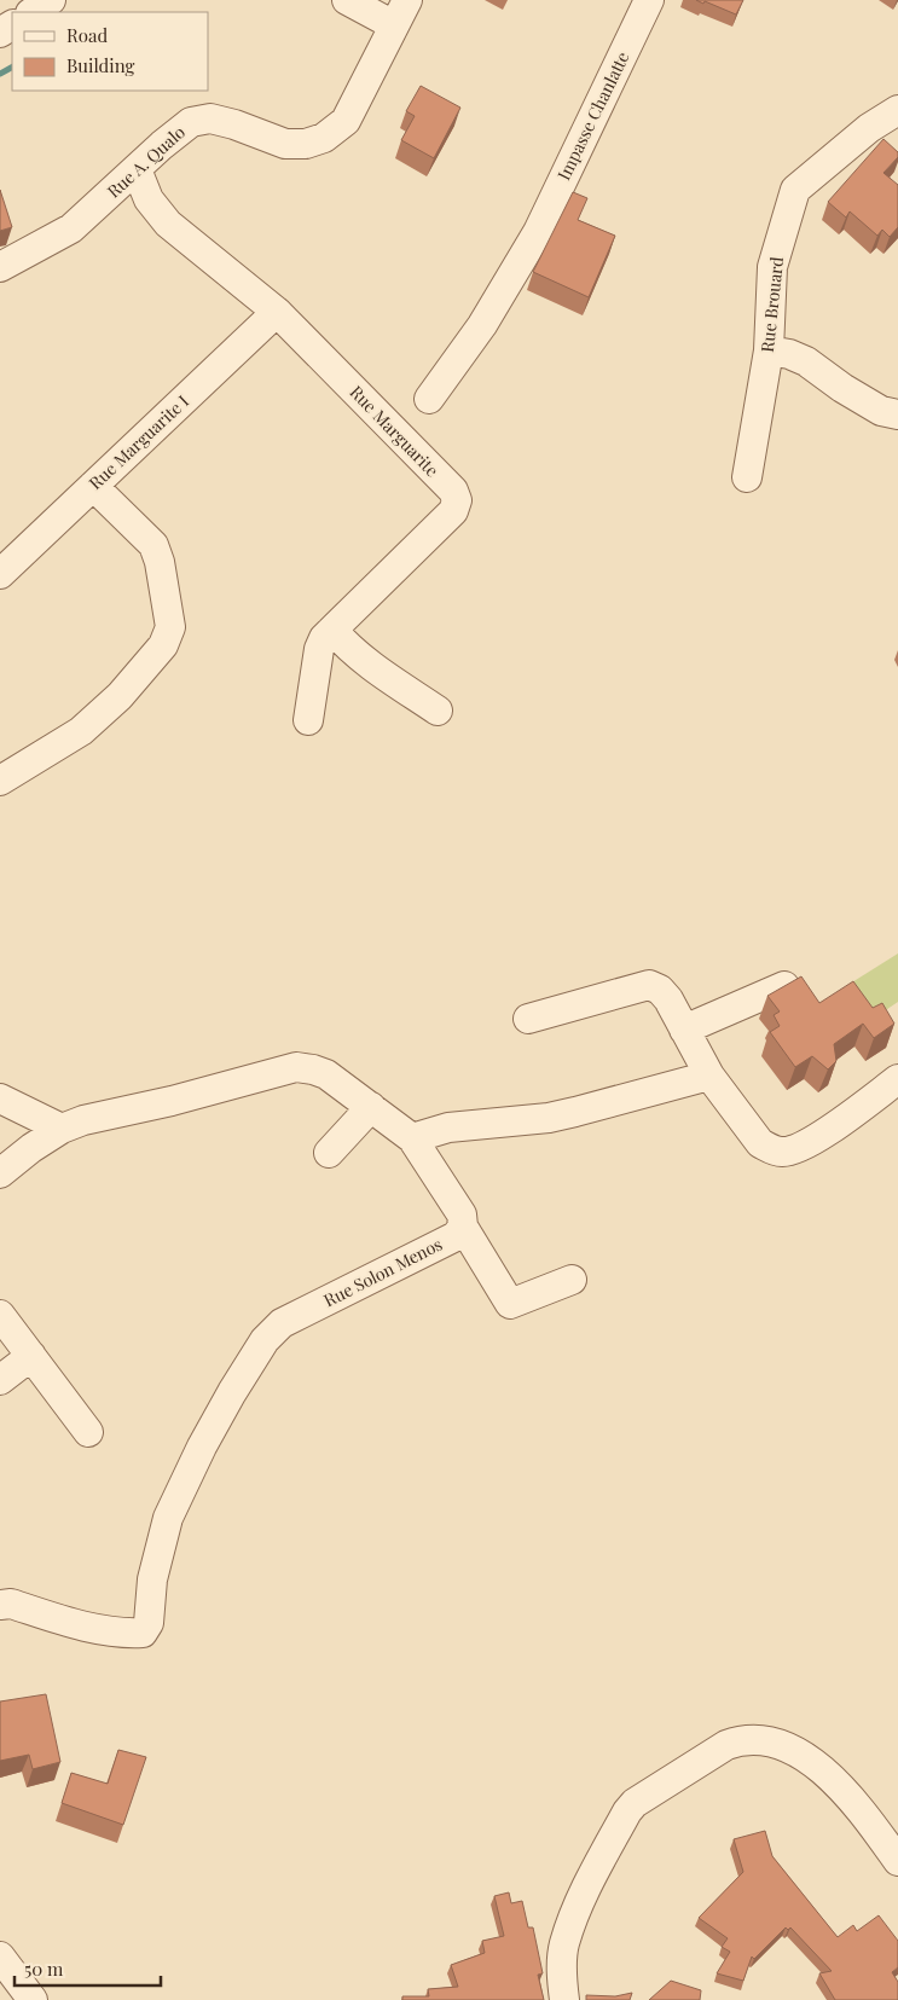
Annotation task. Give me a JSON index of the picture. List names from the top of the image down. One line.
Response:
{"streets":{"street":["Impasse Chanlatte","Rue A. Qualo","Rue Brouard","Rue Marguarite","Rue Marguarite I","Rue Solon Menos"]},"crossings":[["Rue A. Qualo","Rue Marguarite"],["Rue Marguarite","Rue Marguarite I"]],"legend":["Road","Building"],"scale_bar":"50 m"}
